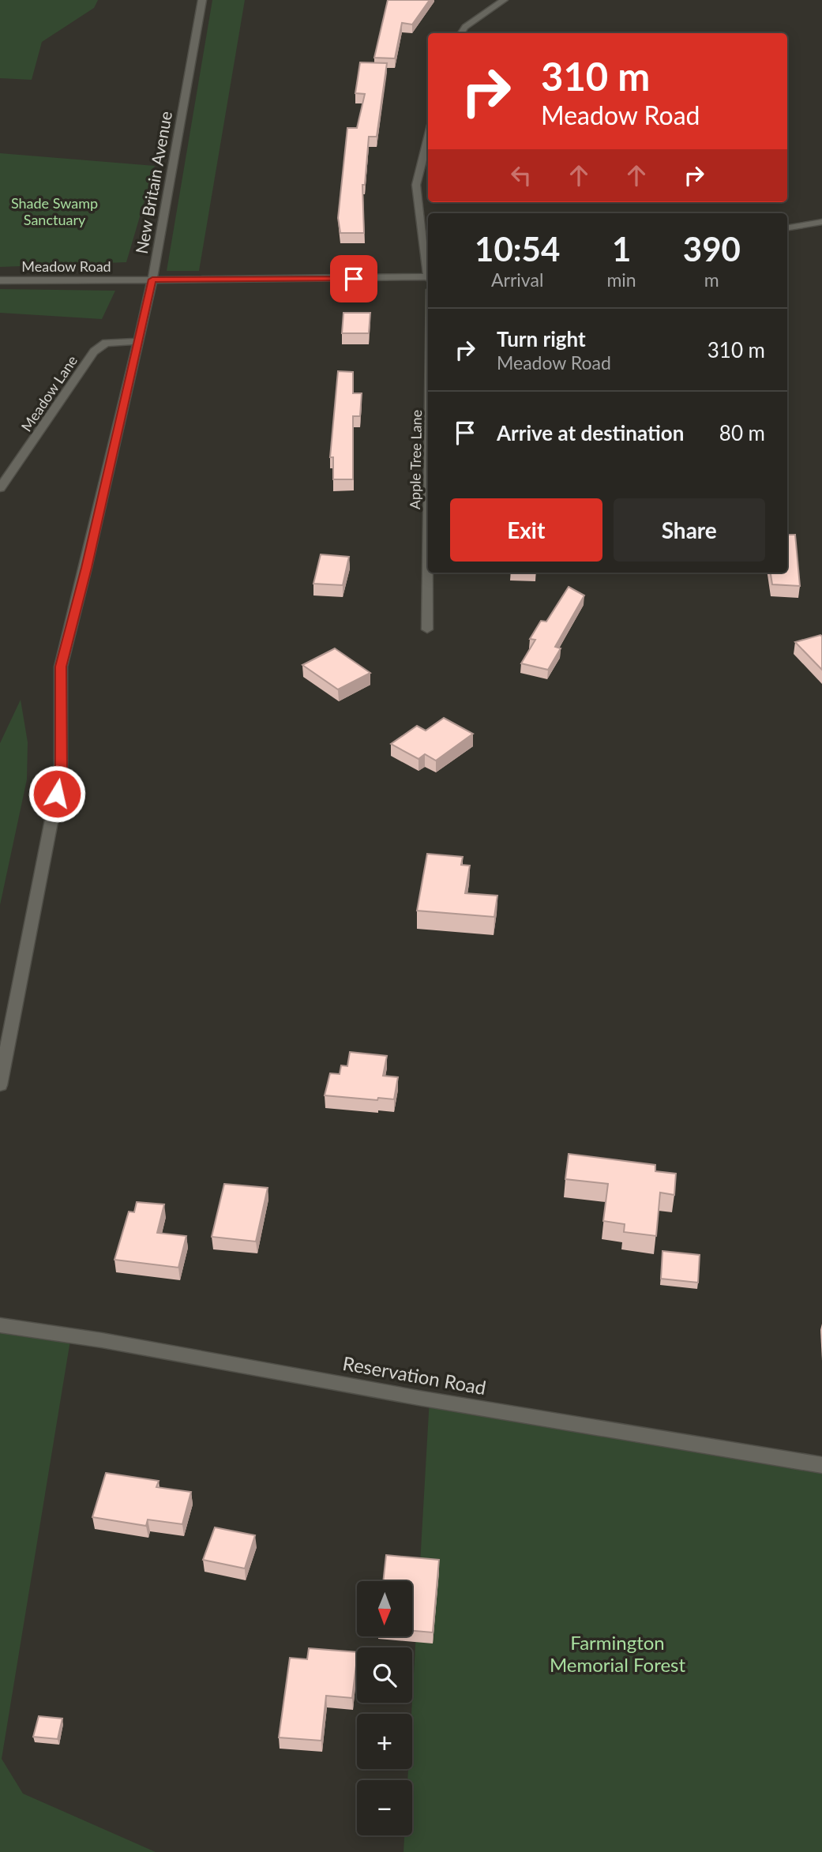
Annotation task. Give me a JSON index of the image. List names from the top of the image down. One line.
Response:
{"streets":{"street":["New Britain Avenue","Meadow Road","Meadow Lane","Apple Tree Lane","Reservation Road"]},"crossings":[["New Britain Avenue","Meadow Road"],["New Britain Avenue","Meadow Lane"]],"parks":["Shade Swamp Sanctuary","Farmington Memorial Forest"],"north":"bottom","page":{"turn":["310 m","Meadow Road"],"eta":["10:54","Arrival","1","min","390","m"],"list":[{"name":"Turn right","note":"Meadow Road","value":"310 m"},{"name":"Arrive at destination","value":"80 m"}],"buttons":["Exit","Share"],"map_buttons":["+","−"]}}
